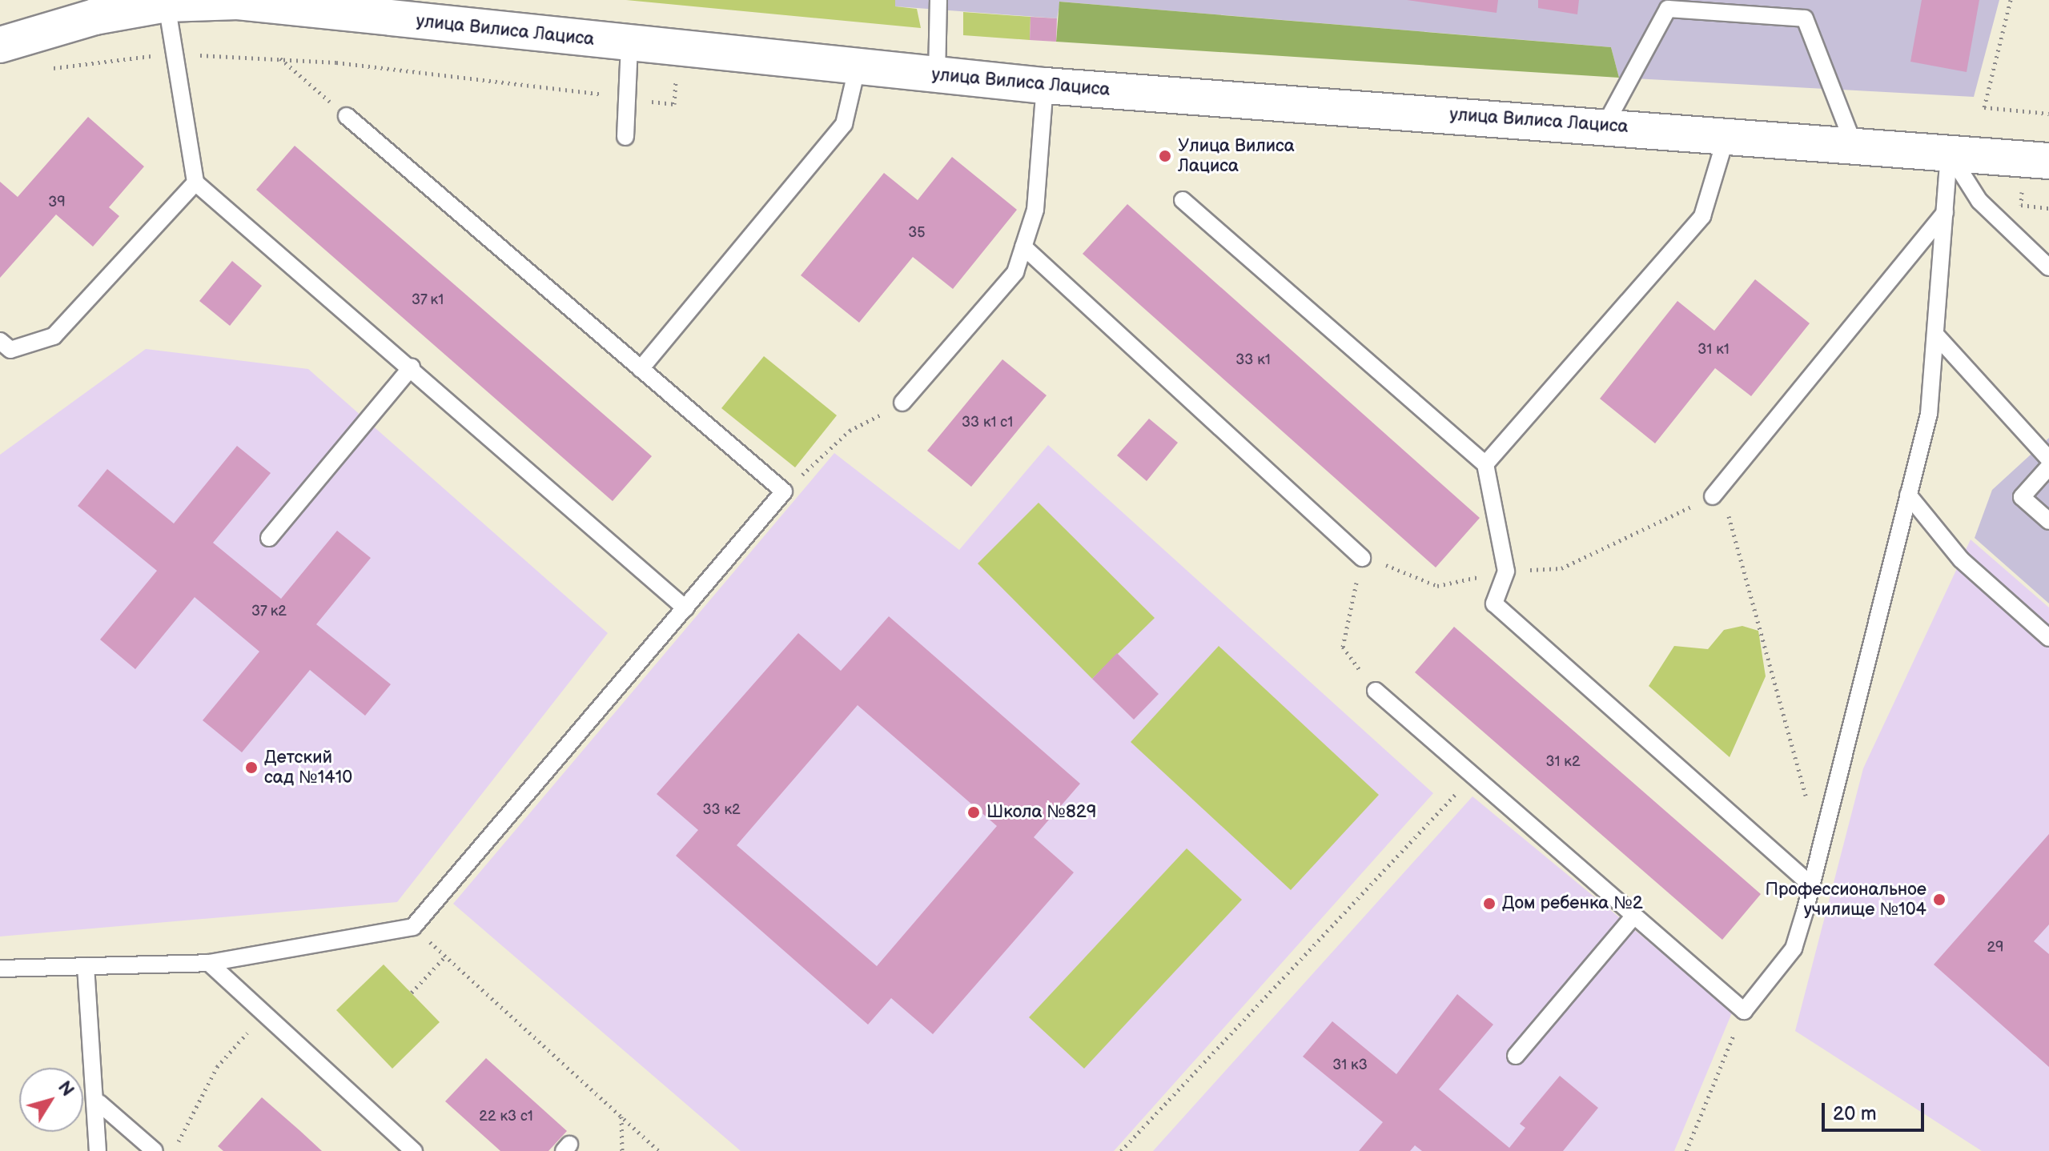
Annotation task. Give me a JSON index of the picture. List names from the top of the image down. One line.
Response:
{"streets":{"street":["улица Вилиса Лациса"]},"places":["Улица Вилиса Лациса","Детский сад №1410","Школа №829","Профессиональное училище №104","Дом ребенка №2"],"house_numbers":["39","35","37 к1","31 к1","33 к1","33 к1 с1","37 к2","31 к2","33 к2","29","31 к3","22 к3 с1"],"scale_bar":"20 m","north":"top right"}
